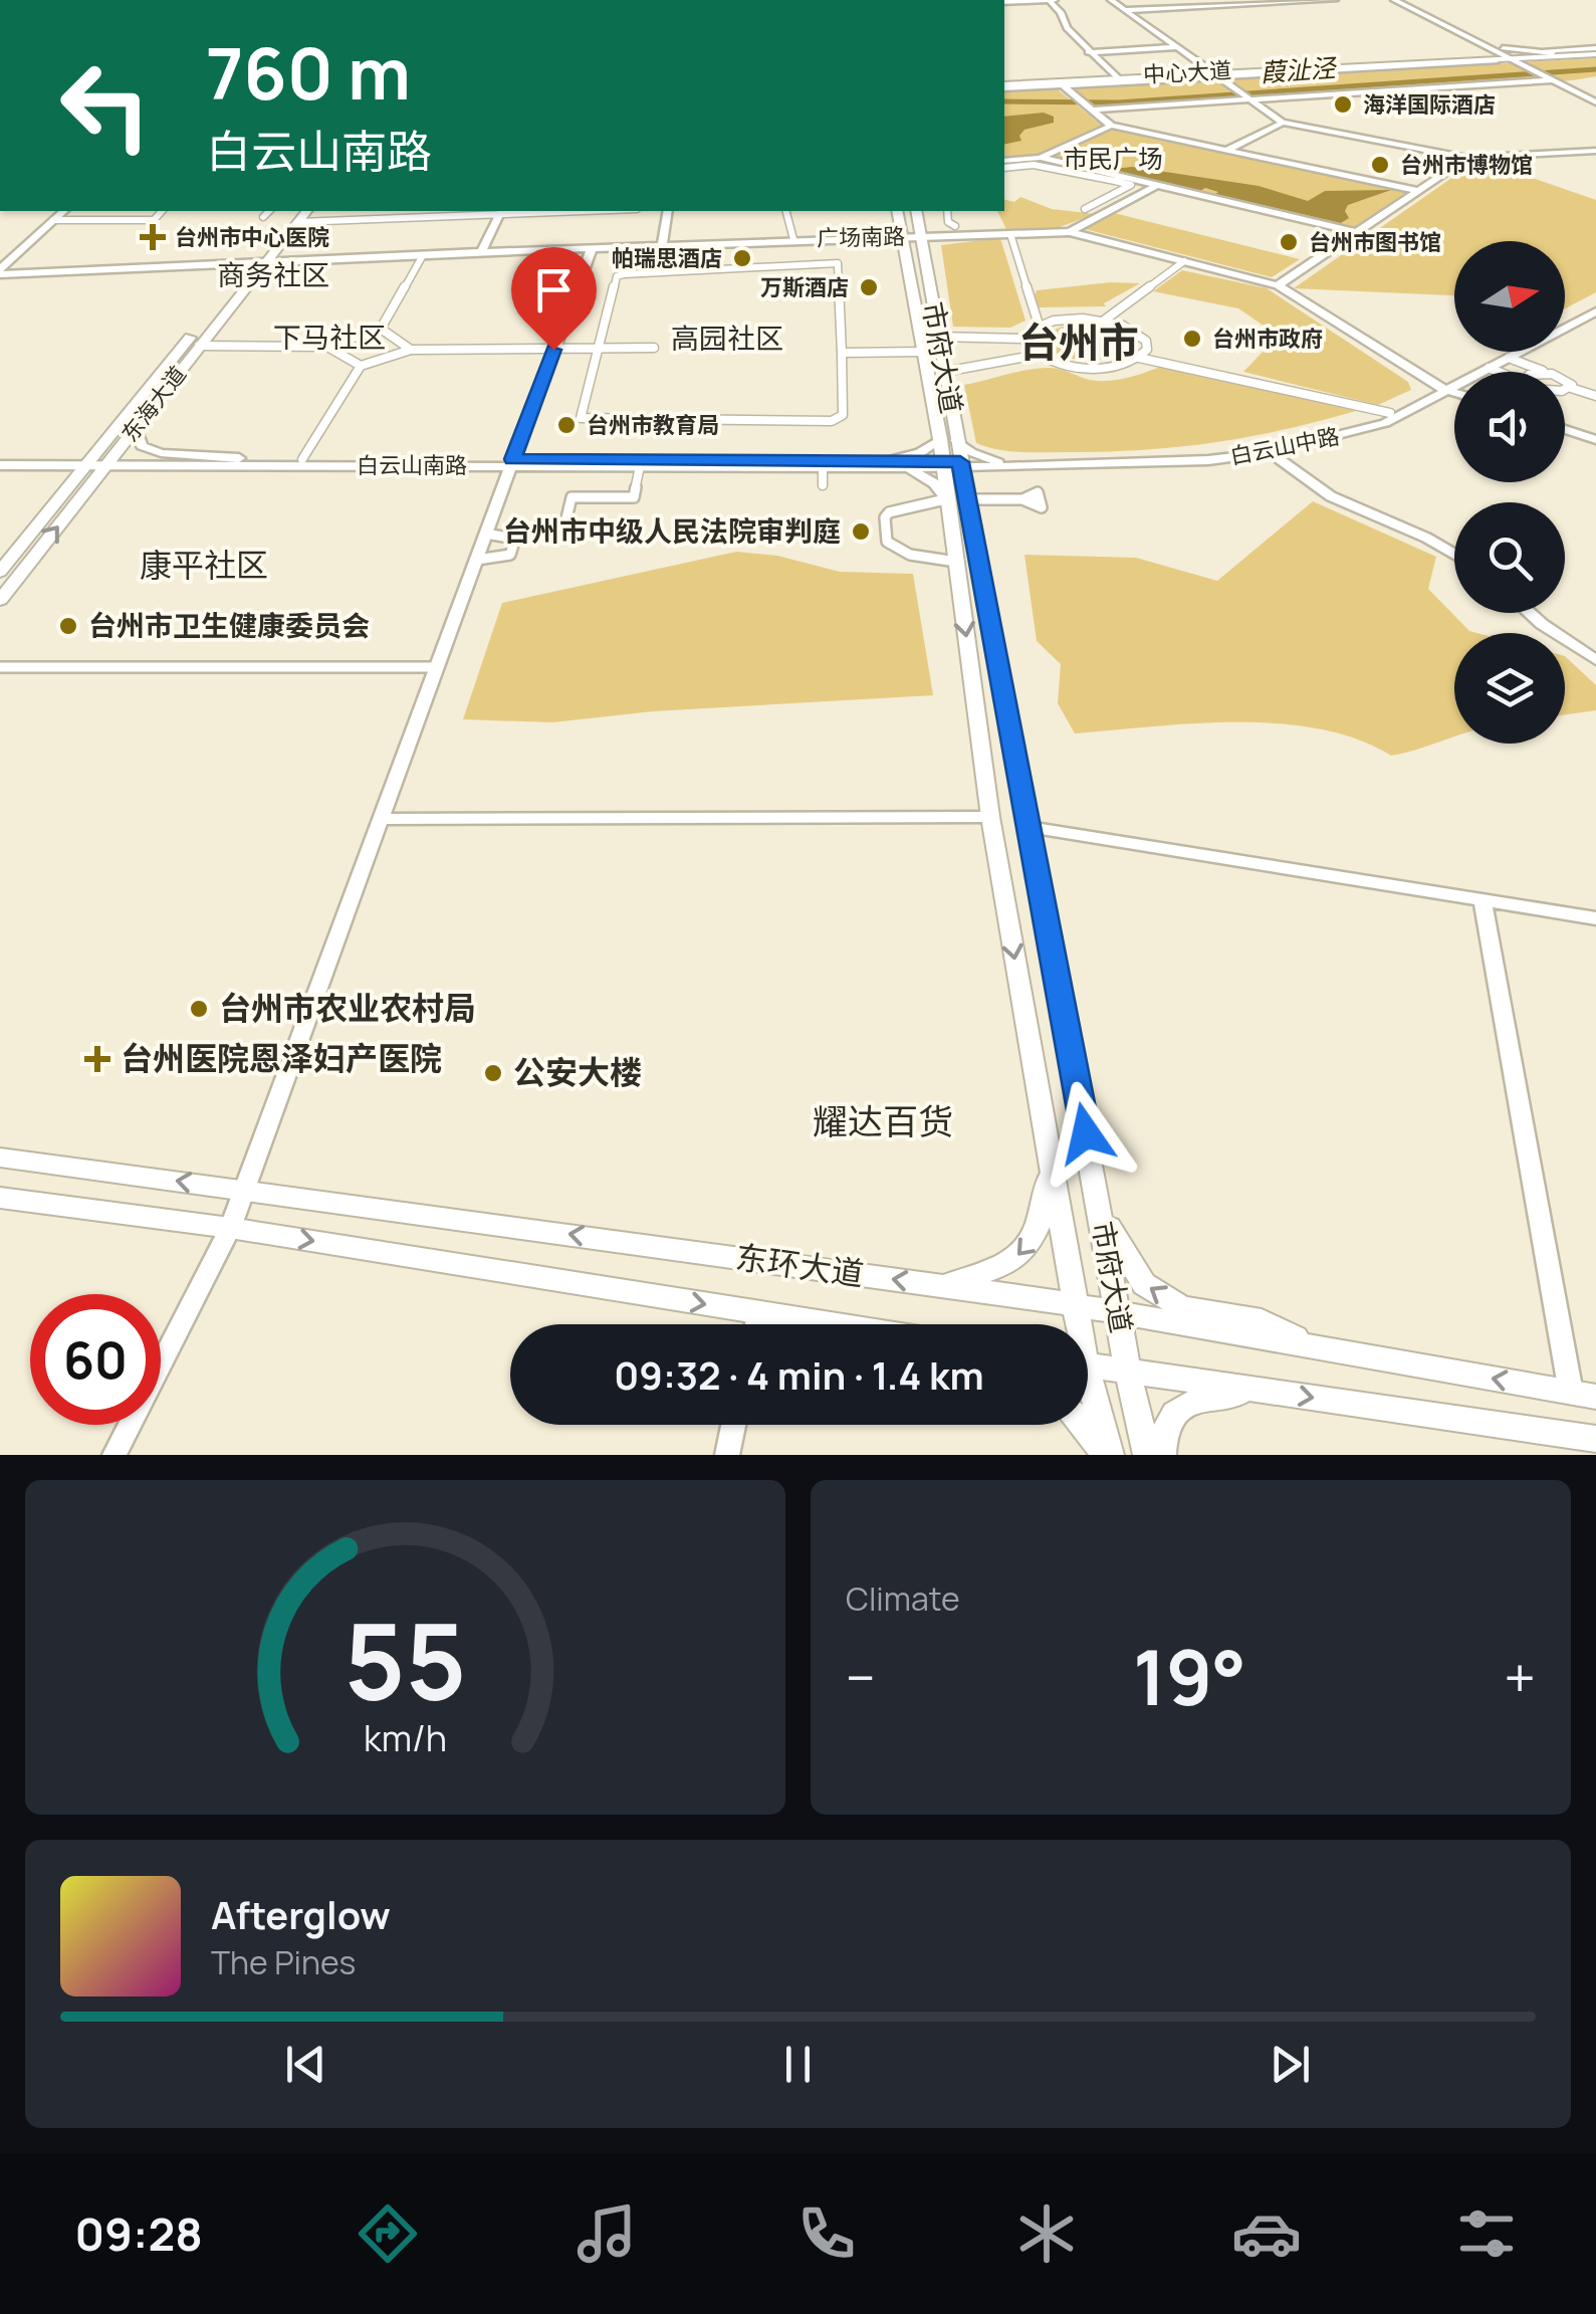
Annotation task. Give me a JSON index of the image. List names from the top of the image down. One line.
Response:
{"streets":{"main road":["中心大道","市府大道","东海大道","东环大道"],"street":["广场南路","白云山中路","白云山南路"]},"crossings":[["广场南路","市府大道"],["广场南路","东海大道"],["市府大道","白云山中路"],["市府大道","白云山南路"],["市府大道","东环大道"],["东海大道","白云山南路"],["白云山中路","白云山南路"]],"districts":["市民广场","商务社区","下马社区","高园社区","台州市","康平社区","耀达百货"],"water":["葭沚泾"],"places":{"other":["海洋国际酒店","台州市博物馆","台州市图书馆","帕瑞思酒店","万斯酒店","台州市政府","台州市教育局","台州市中级人民法院审判庭","台州市卫生健康委员会","台州市农业农村局","公安大楼"],"health":["台州市中心医院","台州医院恩泽妇产医院"]},"north":"right","page":{"turn":["760 m","白云山南路"],"limit":"60","trip":"09:32 · 4 min · 1.4 km","tile":"Climate","heat":["−","19°","+"],"song":["Afterglow","The Pines"],"tabs":"09:28","gauge":["55","km/h"]}}
